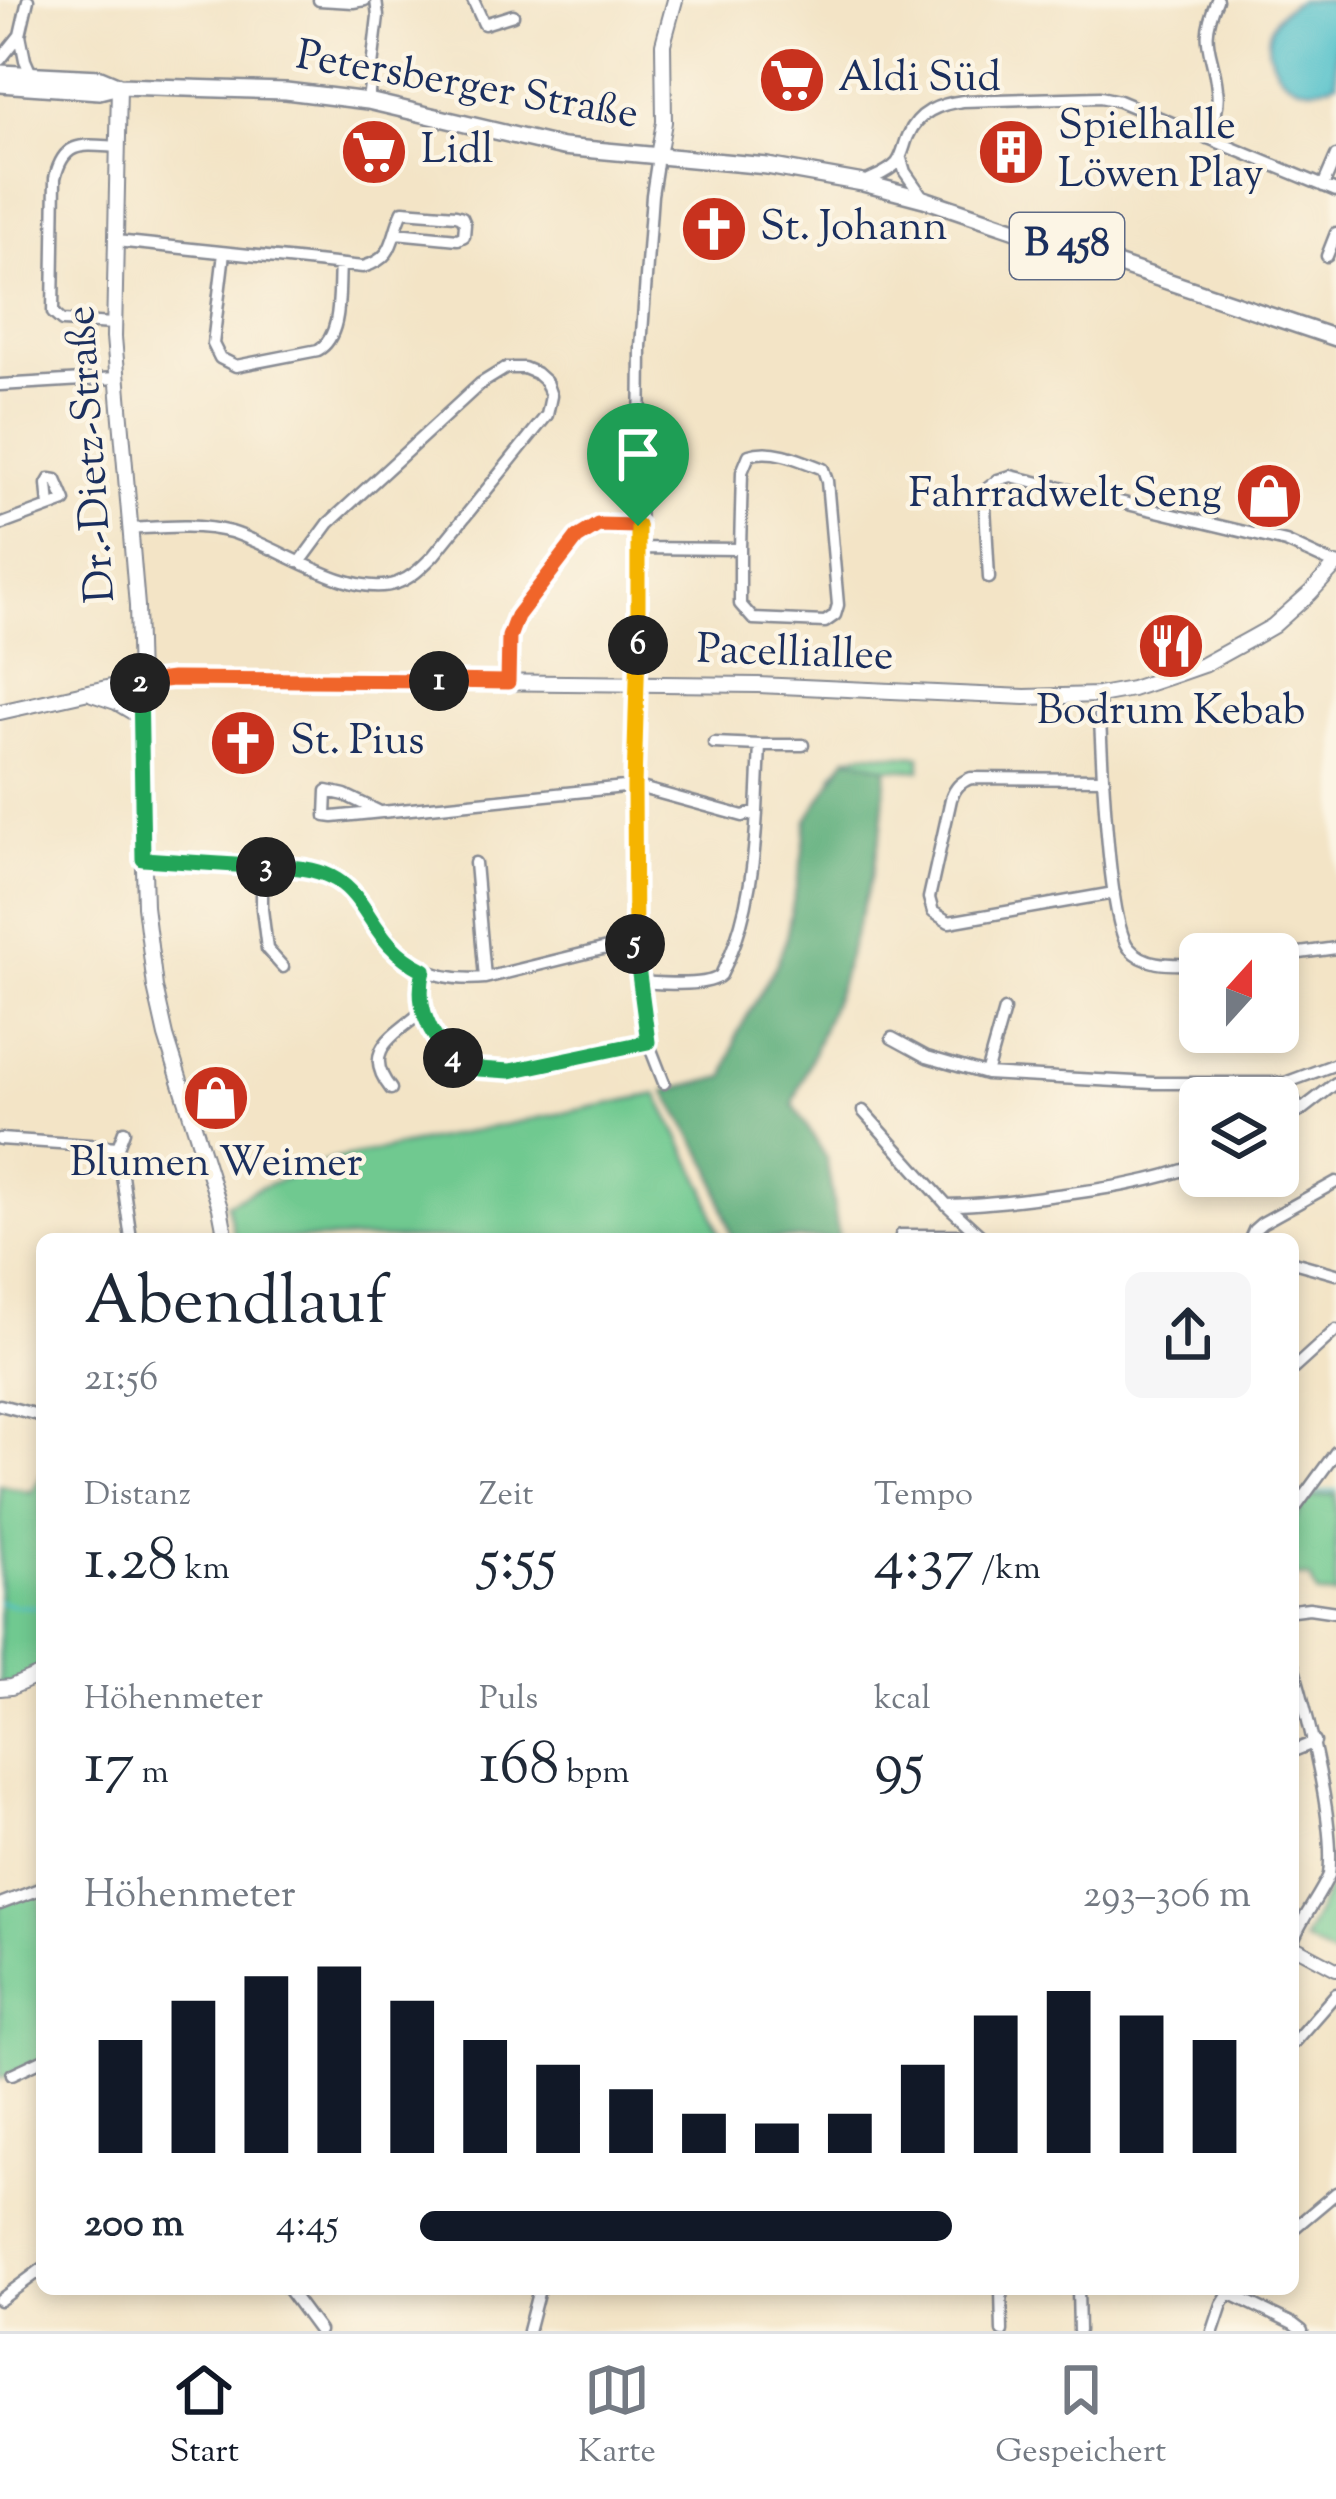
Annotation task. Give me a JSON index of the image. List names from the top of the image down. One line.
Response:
{"streets":{"main road":["Petersberger Straße","B 458","Dr.-Dietz-Straße","Pacelliallee"]},"crossings":[["Petersberger Straße","B 458"],["Petersberger Straße","Dr.-Dietz-Straße"],["Dr.-Dietz-Straße","Pacelliallee"]],"places":{"supermarket":["Aldi Süd","Lidl"],"building":["Spielhalle Löwen Play"],"church":["St. Johann","St. Pius"],"shop":["Fahrradwelt Seng","Blumen Weimer"],"restaurant":["Bodrum Kebab"]},"north":"top","page":{"pins":["6","1","2","3","5","4"],"heading":["Abendlauf","21:56"],"stats":[["Distanz","1.28 km"],["Zeit","5:55"],["Tempo","4:37 /km"],["Höhenmeter","17 m"],["Puls","168 bpm"],["kcal","95"]],"chart":["Höhenmeter","293–306 m"],"list":[{"name":"200 m","note":"4:45"}],"tabs":["Start","Karte","Gespeichert"]}}
